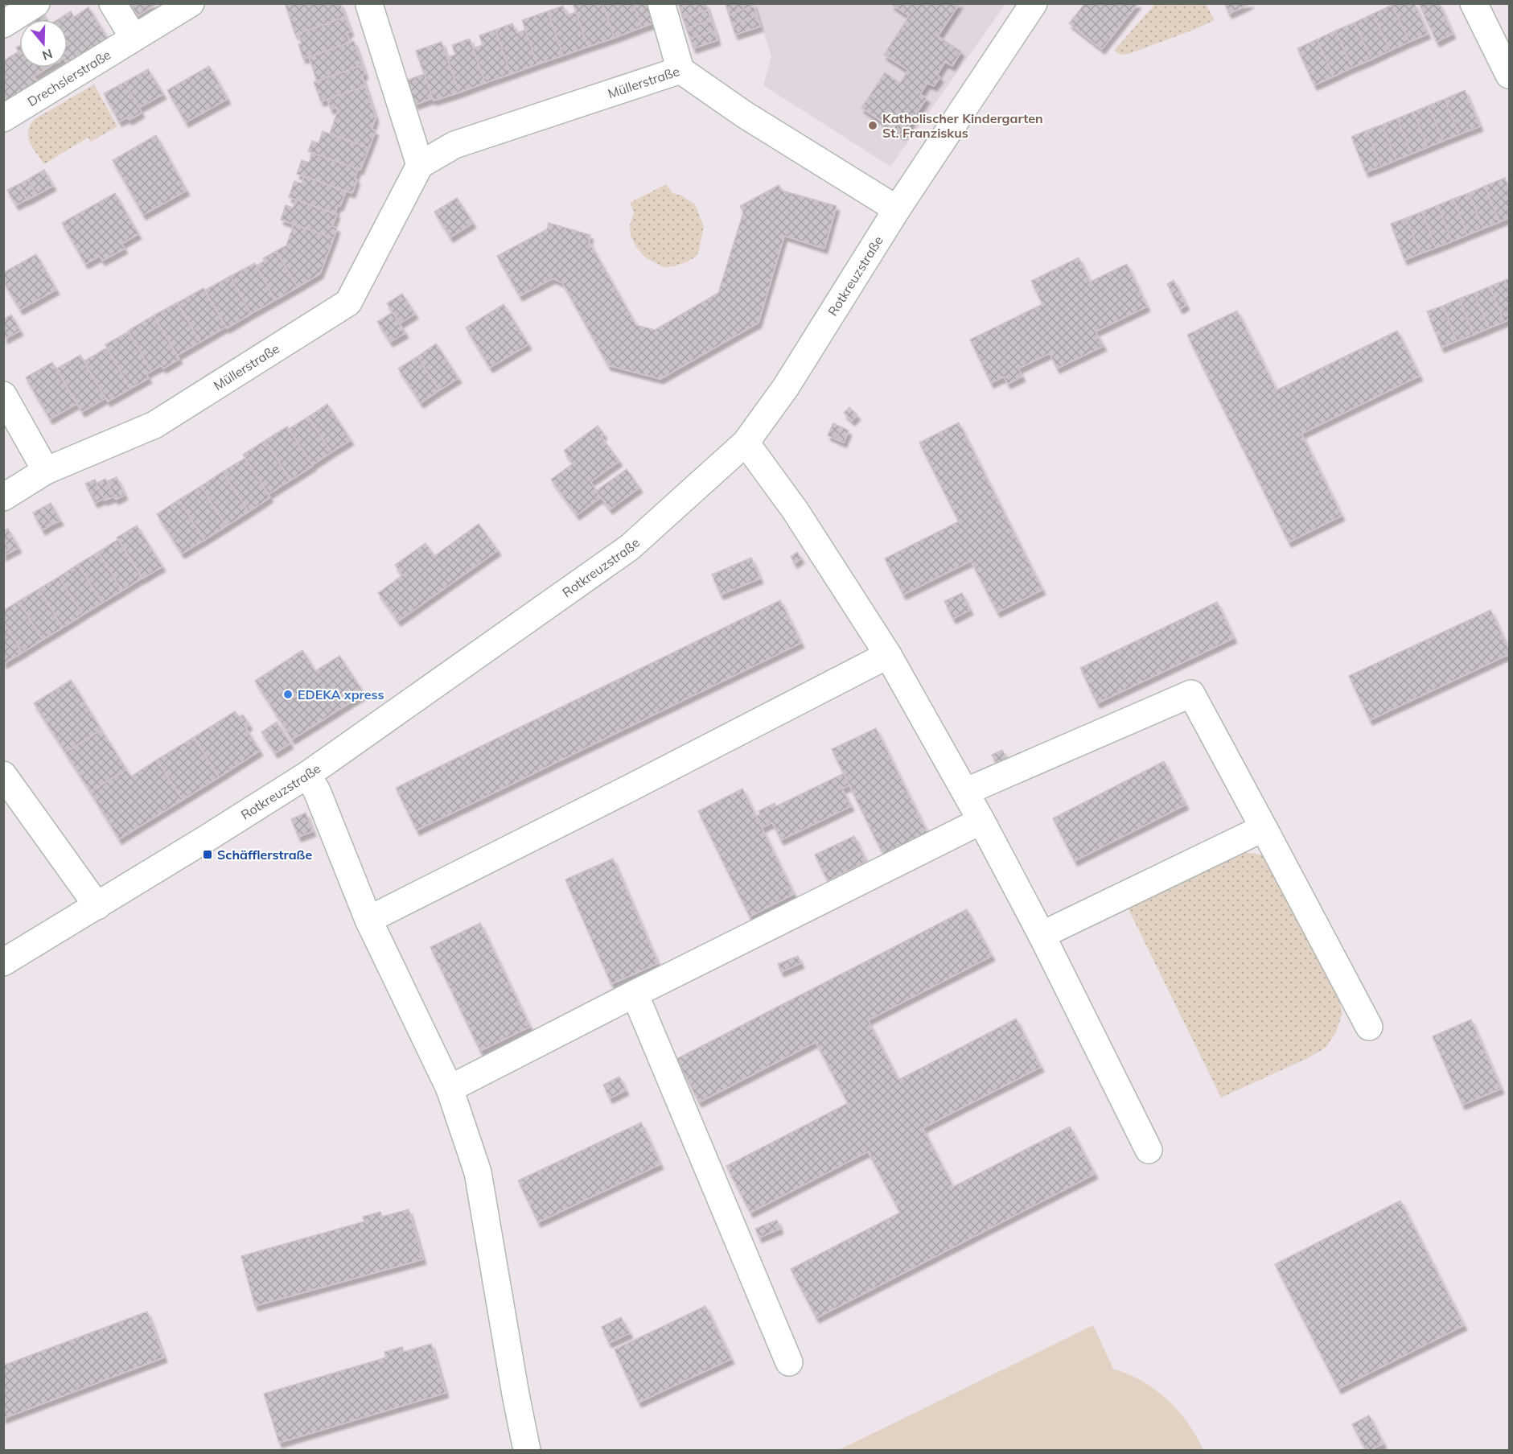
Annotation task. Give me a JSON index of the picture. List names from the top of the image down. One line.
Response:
{"streets":{"street":["Drechslerstraße","Müllerstraße","Rotkreuzstraße"]},"crossings":[["Müllerstraße","Rotkreuzstraße"]],"places":{"other":["Katholischer Kindergarten St. Franziskus","EDEKA xpress"],"transit":["Schäfflerstraße"]},"north":"bottom"}
